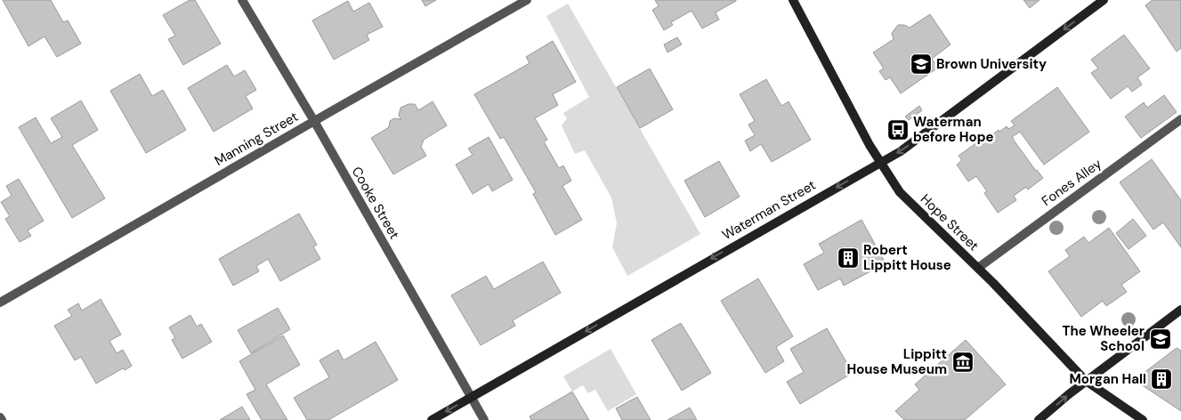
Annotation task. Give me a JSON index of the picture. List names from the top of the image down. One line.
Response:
{"streets":{"main road":["Waterman Street","Hope Street"],"street":["Manning Street","Fones Alley","Cooke Street"]},"crossings":[["Manning Street","Cooke Street"],["Fones Alley","Hope Street"],["Cooke Street","Waterman Street"],["Waterman Street","Hope Street"]],"one_way":["Waterman Street"],"places":{"school or university":["Brown University","The Wheeler School"],"bus stop":["Waterman before Hope"],"building":["Robert Lippitt House","Morgan Hall"],"museum":["Lippitt House Museum"]}}
